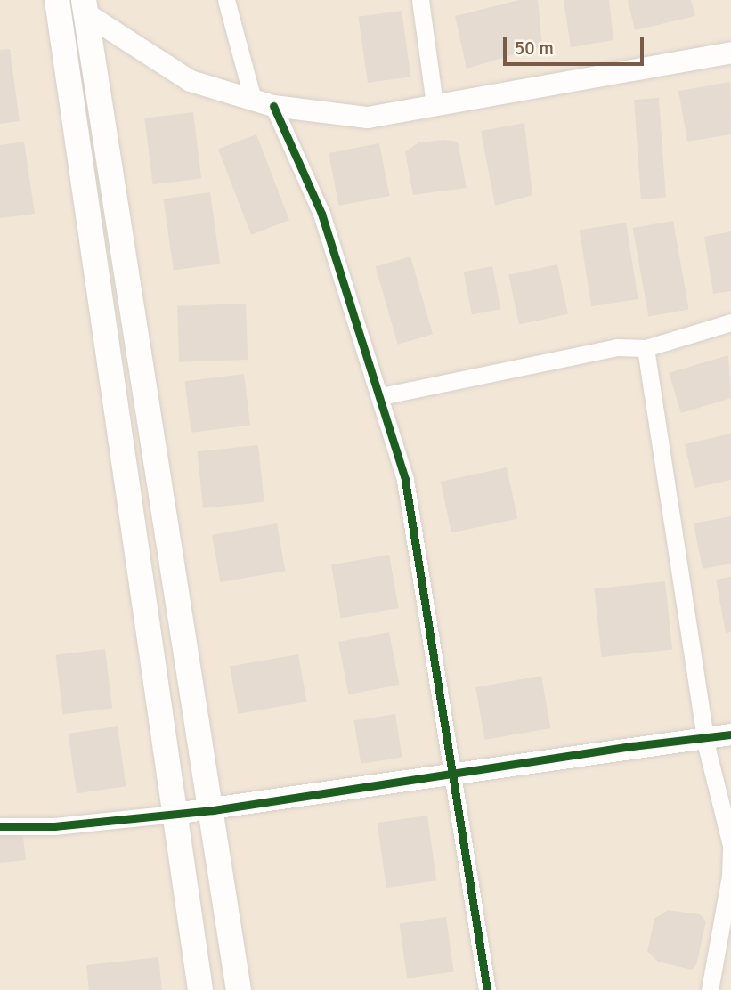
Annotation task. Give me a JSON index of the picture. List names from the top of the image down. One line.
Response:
{"scale_bar":"50 m"}
